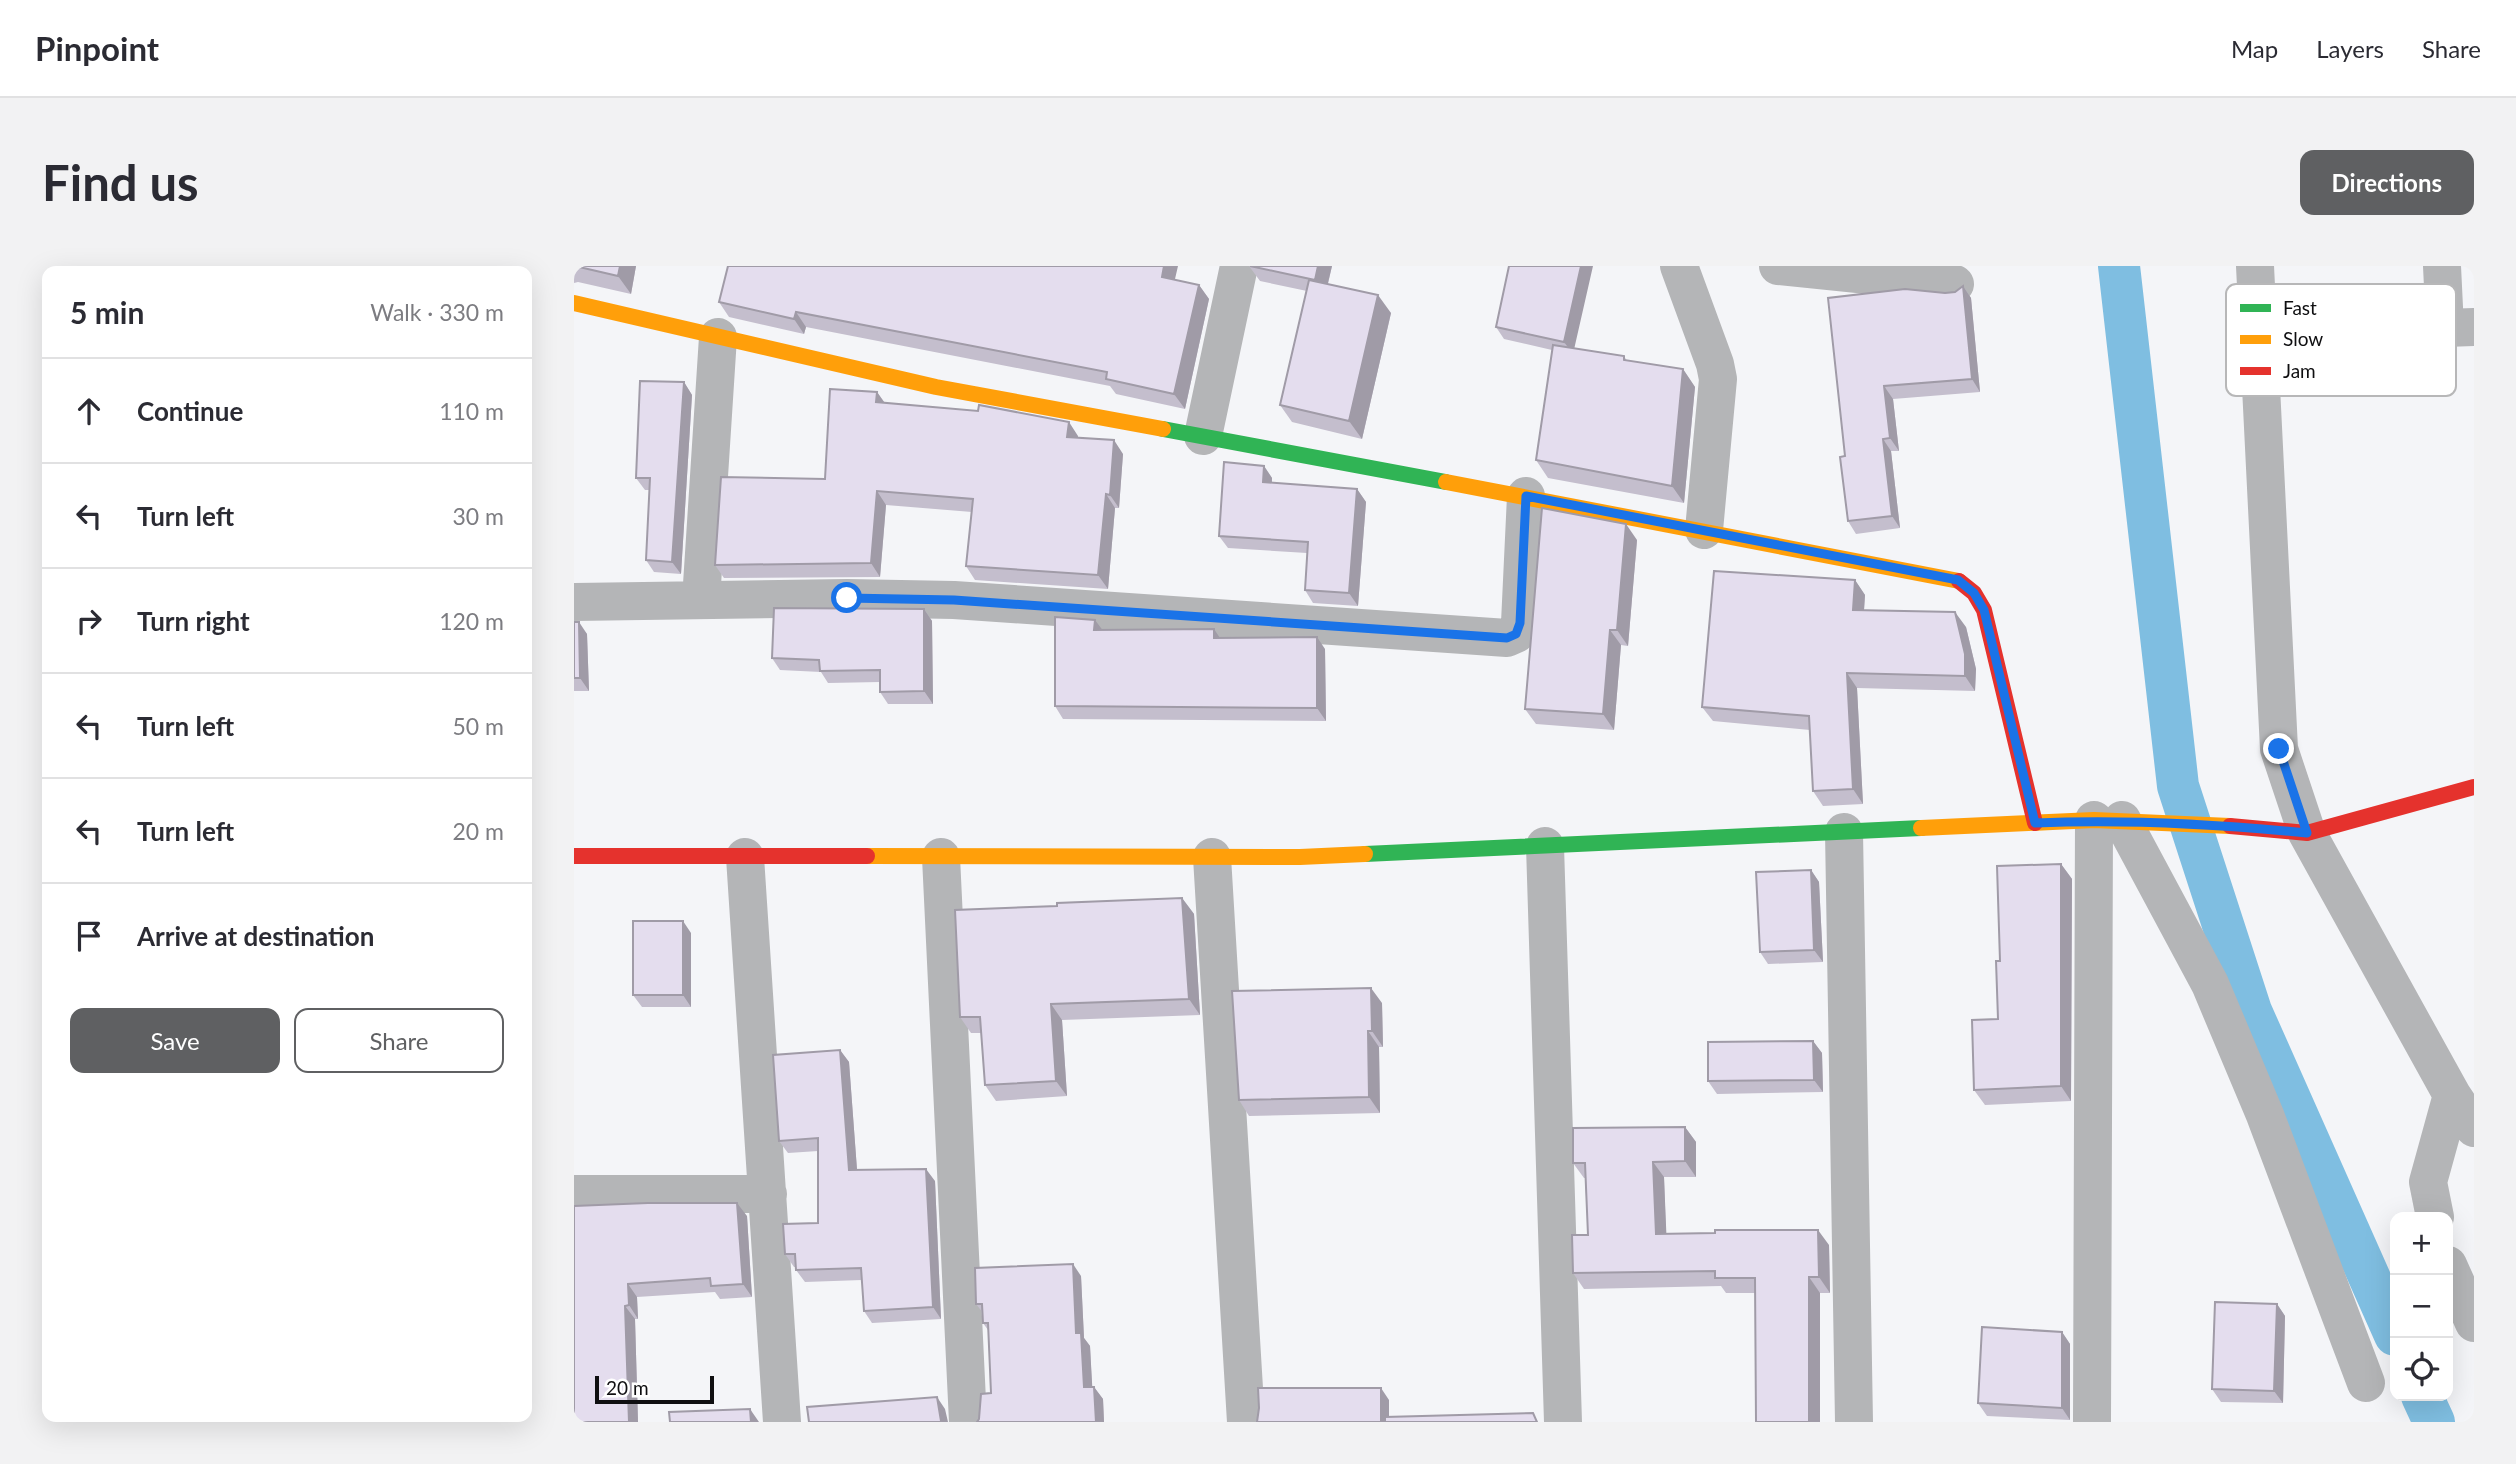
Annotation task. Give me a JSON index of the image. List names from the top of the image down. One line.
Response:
{"legend":["Fast","Slow","Jam"],"scale_bar":"20 m","page":{"header":"Pinpoint","nav":["Map","Layers","Share"],"buttons":["Directions",["Save","Share"]],"title":"Find us","heading":["5 min","Walk · 330 m"],"list":[["Continue","110 m"],["Turn left","30 m"],["Turn right","120 m"],["Turn left","50 m"],["Turn left","20 m"],"Arrive at destination"],"map_buttons":["+","−"],"scale":"20 m"}}
